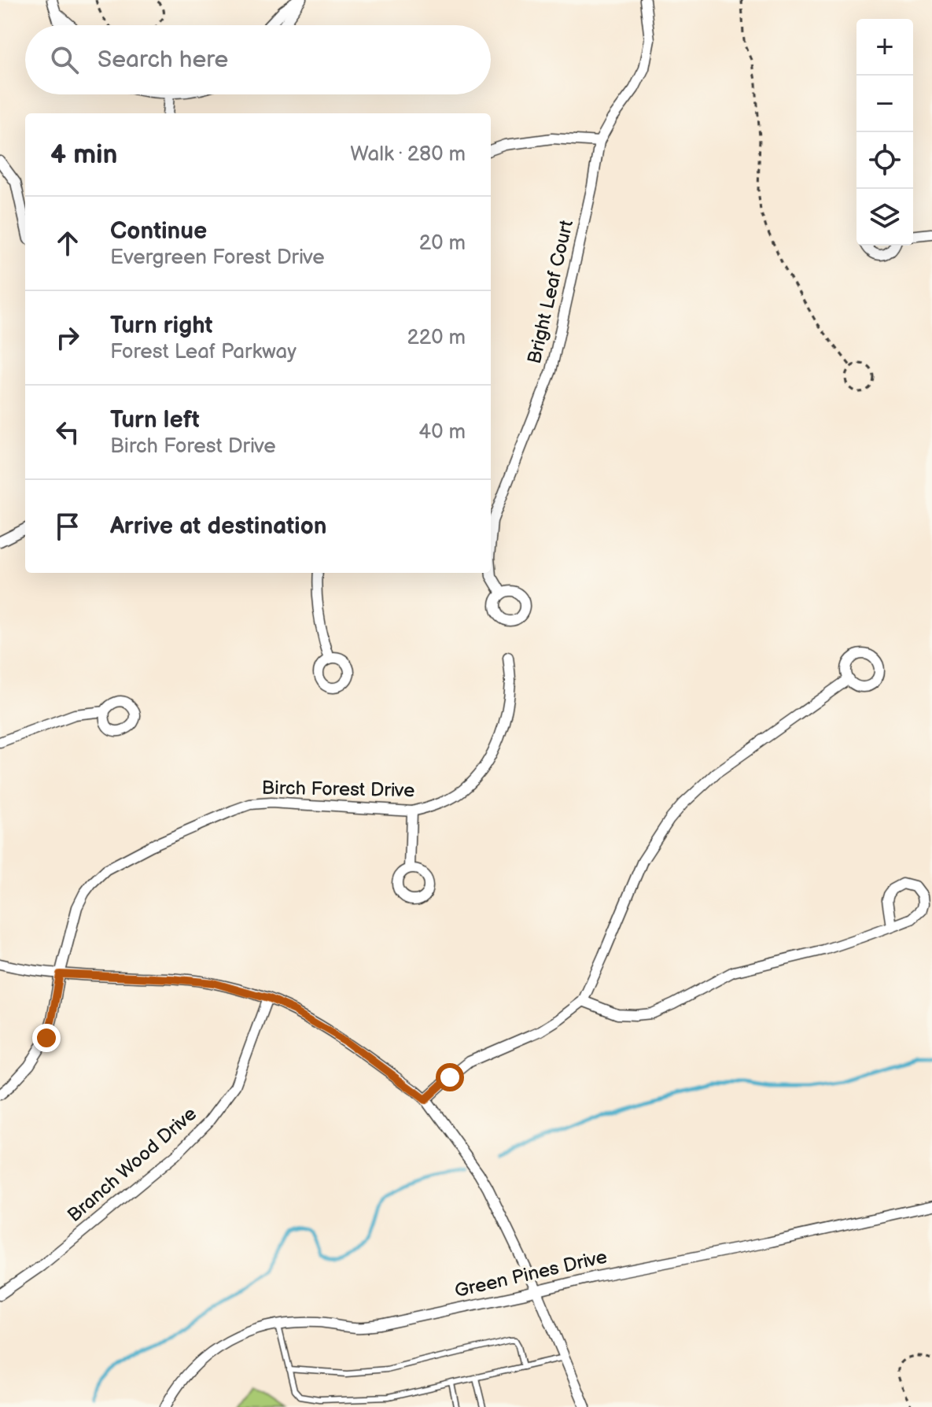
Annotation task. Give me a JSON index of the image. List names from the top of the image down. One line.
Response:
{"streets":{"street":["Bright Leaf Court","Birch Forest Drive","Branch Wood Drive","Green Pines Drive"]},"page":{"map_buttons":["+","−"],"search":"Search here","heading":["4 min","Walk · 280 m"],"list":[["Continue","Evergreen Forest Drive","20 m"],["Turn right","Forest Leaf Parkway","220 m"],["Turn left","Birch Forest Drive","40 m"],"Arrive at destination"]}}
